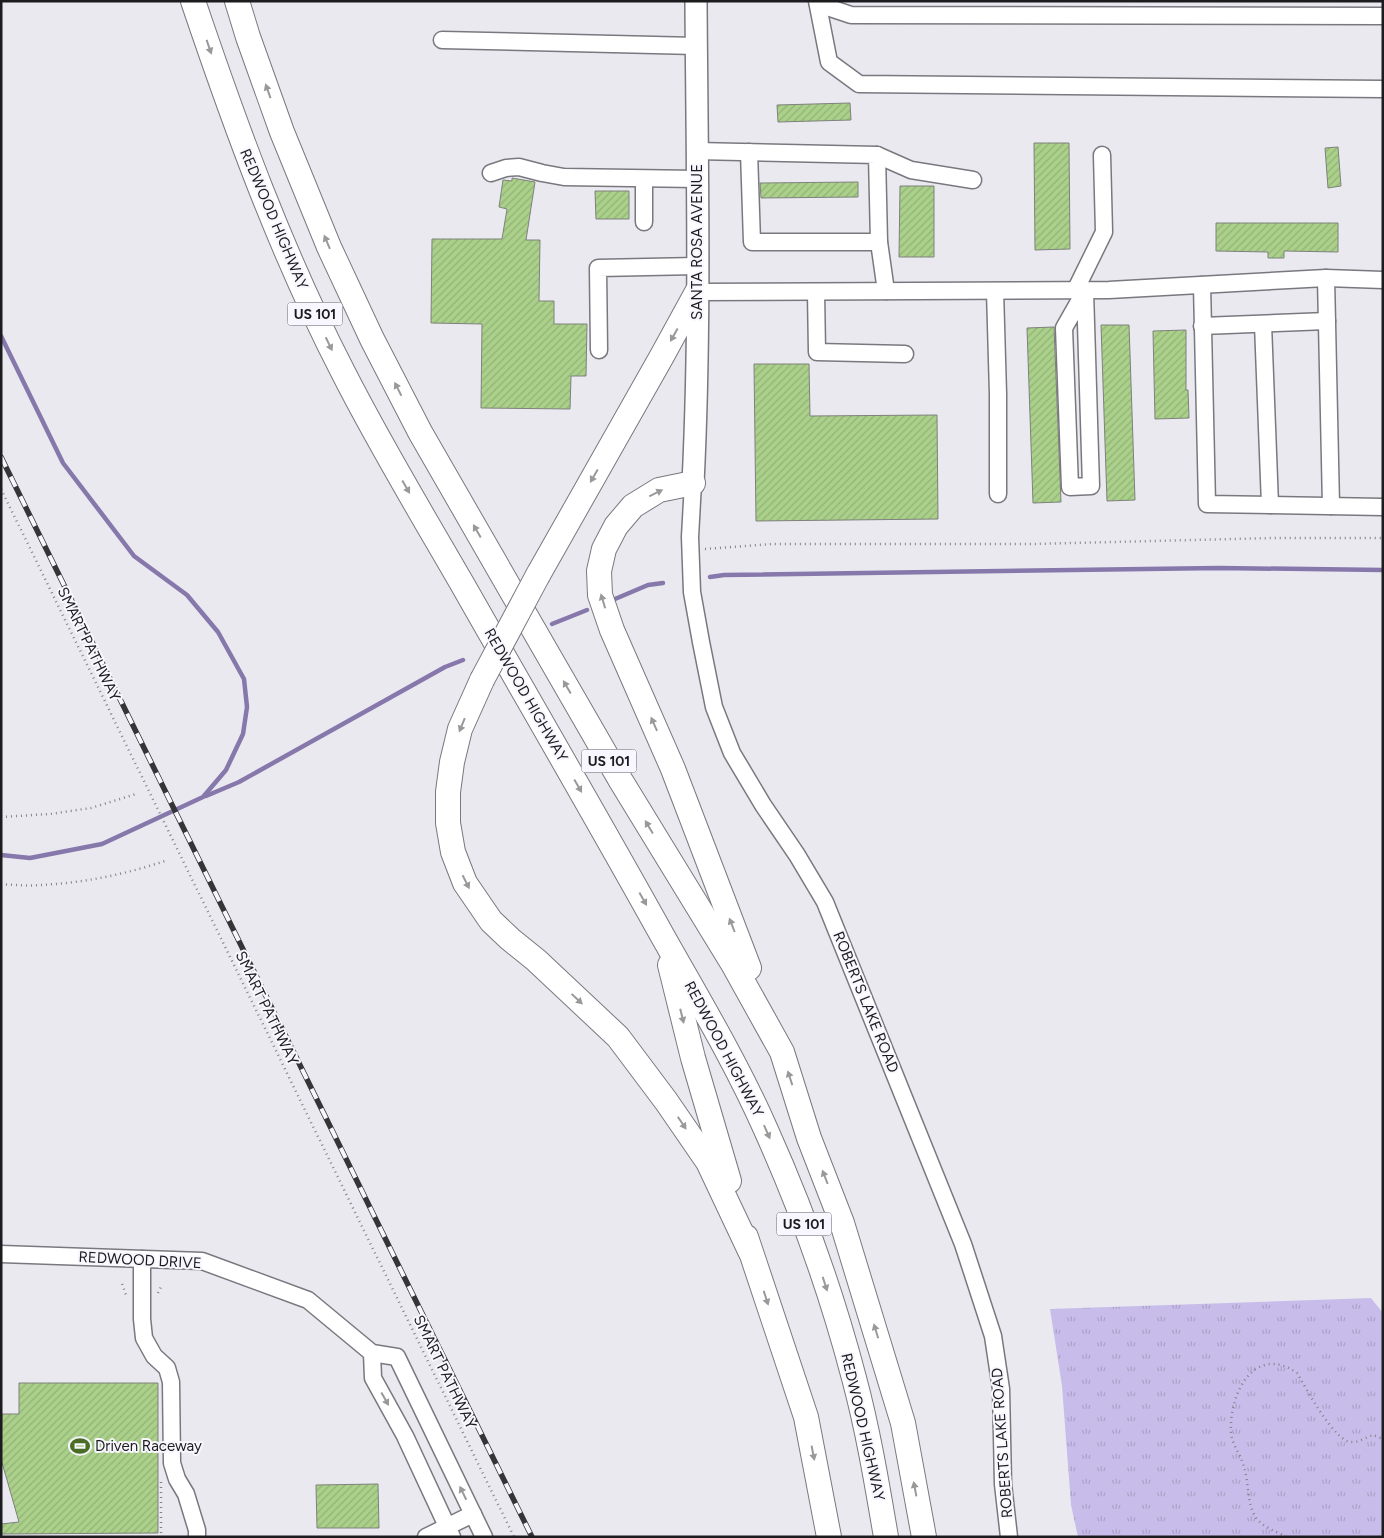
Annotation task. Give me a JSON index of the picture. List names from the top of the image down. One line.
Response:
{"streets":{"highway":["REDWOOD HIGHWAY","US 101"],"main road":["SANTA ROSA AVENUE"],"street":["ROBERTS LAKE ROAD","REDWOOD DRIVE"],"path":["SMART PATHWAY"]},"crossings":[["SANTA ROSA AVENUE","ROBERTS LAKE ROAD"]],"places":{"sports":["Driven Raceway"]}}
